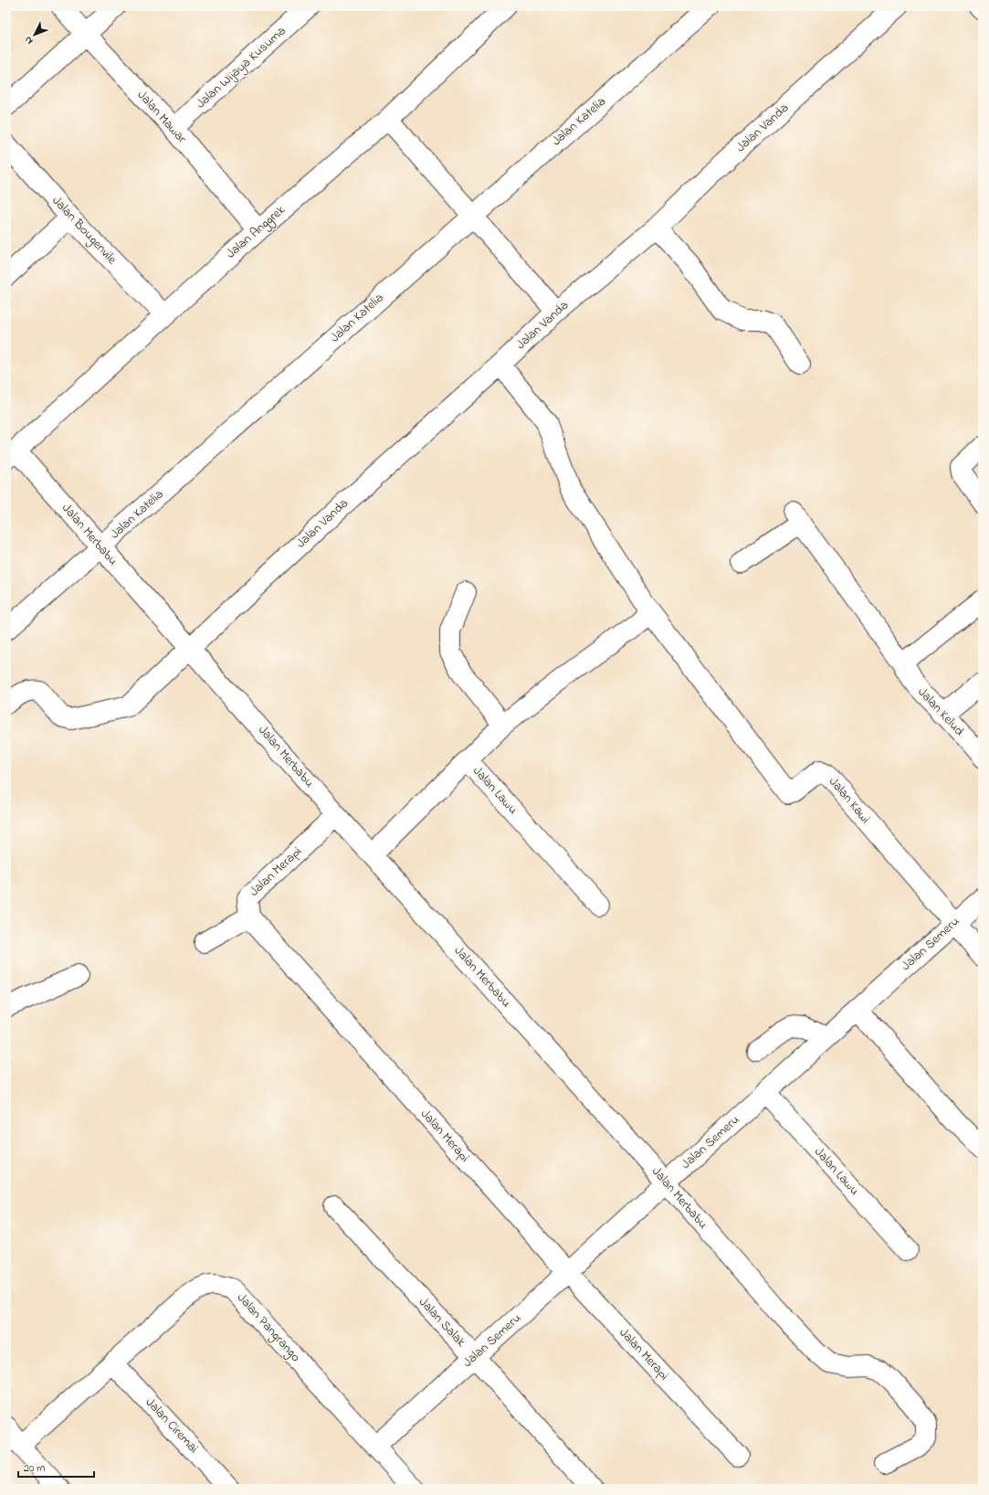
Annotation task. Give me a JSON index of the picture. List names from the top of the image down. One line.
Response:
{"streets":{"street":["Jalan Wijaya Kusuma","Jalan Mawar","Jalan Katelia","Jalan Vanda","Jalan Bougenvile","Jalan Anggrek","Jalan Merbabu","Jalan Kelud","Jalan Lawu","Jalan Kawi","Jalan Merapi","Jalan Semeru","Jalan Salak","Jalan Pangrango","Jalan Ciremai"]},"crossings":[["Jalan Wijaya Kusuma","Jalan Mawar"],["Jalan Mawar","Jalan Anggrek"],["Jalan Katelia","Jalan Merbabu"],["Jalan Vanda","Jalan Merbabu"],["Jalan Bougenvile","Jalan Anggrek"],["Jalan Anggrek","Jalan Merbabu"],["Jalan Merbabu","Jalan Lawu"],["Jalan Merbabu","Jalan Merapi"],["Jalan Merbabu","Jalan Semeru"],["Jalan Lawu","Jalan Semeru"],["Jalan Kawi","Jalan Semeru"],["Jalan Merapi","Jalan Semeru"],["Jalan Semeru","Jalan Salak"],["Jalan Semeru","Jalan Pangrango"],["Jalan Pangrango","Jalan Ciremai"]],"scale_bar":"20 m","north":"bottom left"}
